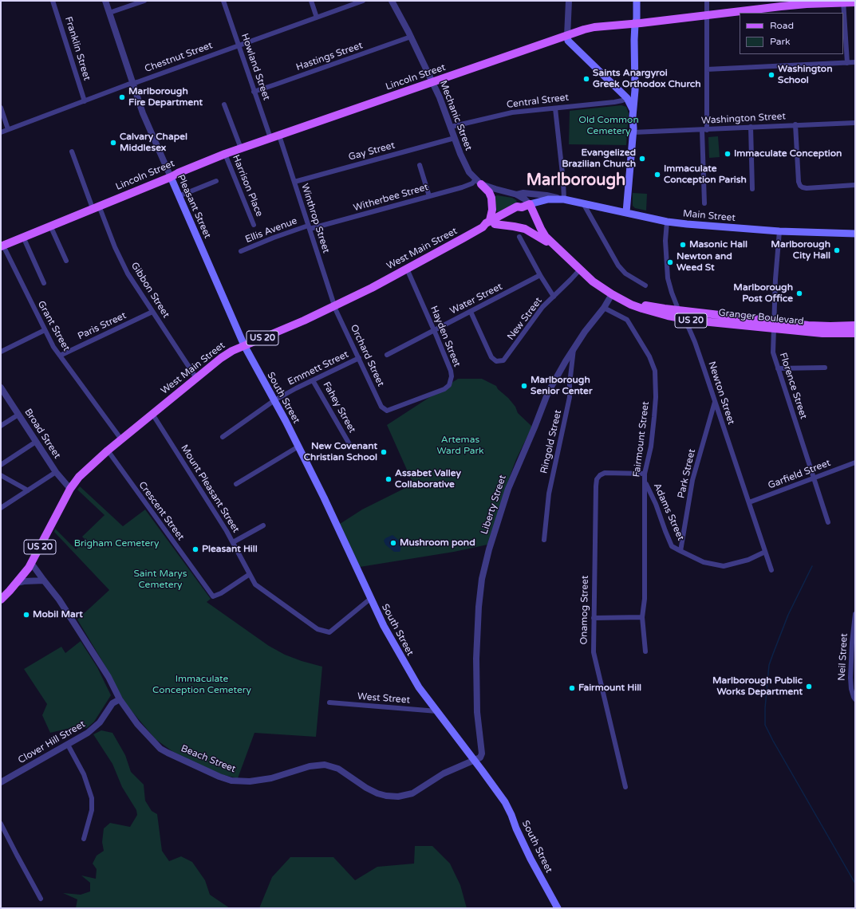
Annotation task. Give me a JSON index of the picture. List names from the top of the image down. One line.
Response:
{"streets":{"main road":["Lincoln Street","Pleasant Street","Main Street","West Main Street","Granger Boulevard","US 20","South Street"],"street":["Franklin Street","Hastings Street","Chestnut Street","Howland Street","Central Street","Mechanic Street","Washington Street","Gay Street","Harrison Place","Witherbee Street","Winthrop Street","Ellis Avenue","Gibbon Street","Water Street","New Street","Grant Street","Paris Street","Hayden Street","Orchard Street","Emmett Street","Florence Street","Newton Street","Fahey Street","Broad Street","Fairmount Street","Ringold Street","Park Street","Garfield Street","Mount Pleasant Street","Liberty Street","Crescent Street","Adams Street","Onamog Street","Neil Street","West Street","Clover Hill Street","Beach Street"]},"crossings":[["Franklin Street","Chestnut Street"],["Hastings Street","Howland Street"],["Hastings Street","Mechanic Street"],["Chestnut Street","Howland Street"],["Chestnut Street","Pleasant Street"],["Howland Street","Lincoln Street"],["Lincoln Street","Mechanic Street"],["Lincoln Street","Harrison Place"],["Lincoln Street","Pleasant Street"],["Lincoln Street","Winthrop Street"],["Lincoln Street","Gibbon Street"],["Lincoln Street","Grant Street"],["Central Street","Mechanic Street"],["Mechanic Street","Gay Street"],["Mechanic Street","Witherbee Street"],["Gay Street","Winthrop Street"],["Witherbee Street","Winthrop Street"],["Witherbee Street","Ellis Avenue"],["Pleasant Street","West Main Street"],["Pleasant Street","South Street"],["Main Street","West Main Street"],["Main Street","Florence Street"],["Main Street","Newton Street"],["Winthrop Street","Ellis Avenue"],["Winthrop Street","West Main Street"],["Winthrop Street","Orchard Street"],["West Main Street","Gibbon Street"],["West Main Street","Granger Boulevard"],["West Main Street","US 20"],["West Main Street","Grant Street"],["West Main Street","Hayden Street"],["West Main Street","Orchard Street"],["West Main Street","South Street"],["West Main Street","Broad Street"],["West Main Street","Mount Pleasant Street"],["West Main Street","Crescent Street"],["West Main Street","Beach Street"],["Gibbon Street","Paris Street"],["Water Street","New Street"],["Water Street","Hayden Street"],["Granger Boulevard","New Street"],["Granger Boulevard","US 20"],["Granger Boulevard","Florence Street"],["Granger Boulevard","Newton Street"],["Granger Boulevard","Liberty Street"],["Grant Street","Paris Street"],["Hayden Street","Orchard Street"],["Orchard Street","Emmett Street"],["Emmett Street","South Street"],["Emmett Street","Fahey Street"],["Florence Street","Garfield Street"],["Newton Street","Park Street"],["Newton Street","Garfield Street"],["Newton Street","Adams Street"],["South Street","Mount Pleasant Street"],["South Street","Liberty Street"],["South Street","West Street"],["South Street","Beach Street"],["Fairmount Street","Liberty Street"],["Fairmount Street","Adams Street"],["Fairmount Street","Onamog Street"],["Ringold Street","Liberty Street"],["Park Street","Adams Street"],["Mount Pleasant Street","Crescent Street"],["Liberty Street","Beach Street"],["Clover Hill Street","Beach Street"]],"districts":["Marlborough"],"parks":["Old Common Cemetery","Artemas Ward Park","Brigham Cemetery","Saint Marys Cemetery","Immaculate Conception Cemetery"],"places":["Washington School","Saints Anargyroi Greek Orthodox Church","Marlborough Fire Department","Calvary Chapel Middlesex","Immaculate Conception","Evangelized Brazilian Church","Immaculate Conception Parish","Masonic Hall","Marlborough City Hall","Newton and Weed St","Marlborough Post Office","Marlborough Senior Center","New Covenant Christian School","Assabet Valley Collaborative","Mushroom pond","Pleasant Hill","Mobil Mart","Marlborough Public Works Department","Fairmount Hill"],"legend":["Road","Park"]}
